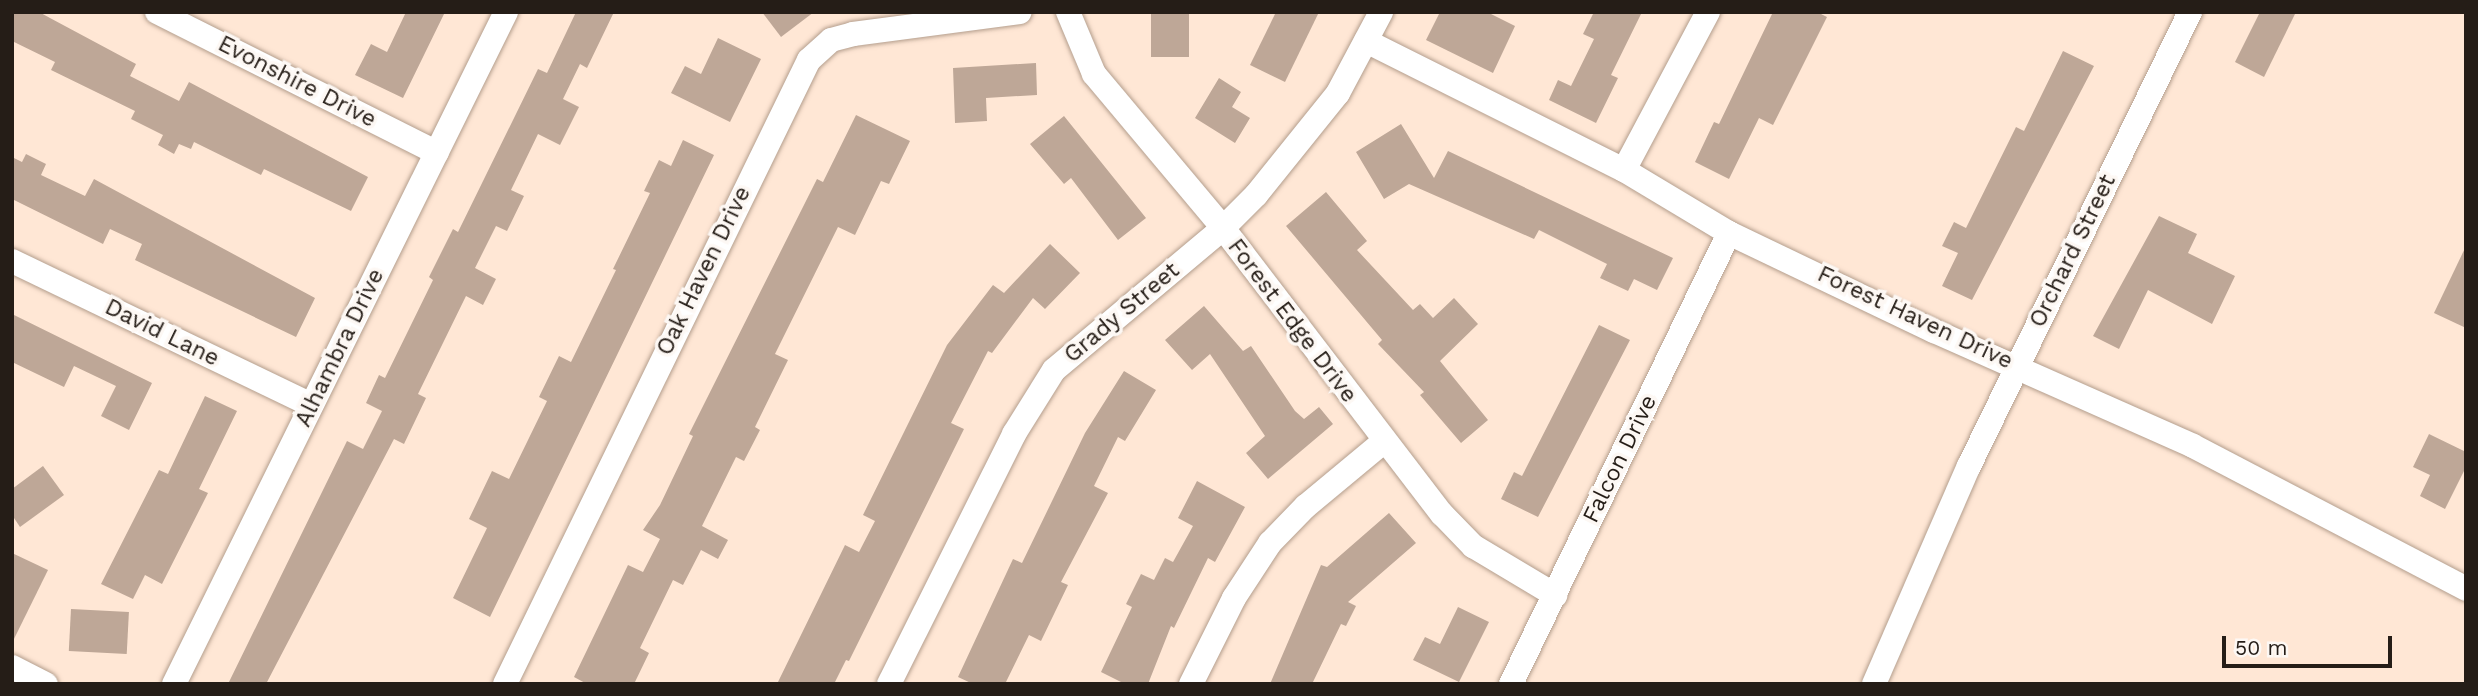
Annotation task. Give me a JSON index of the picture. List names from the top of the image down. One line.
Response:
{"streets":{"street":["Evonshire Drive","Orchard Street","Oak Haven Drive","Grady Street","Forest Haven Drive","Forest Edge Drive","David Lane","Alhambra Drive","Falcon Drive"]},"crossings":[["Evonshire Drive","Alhambra Drive"],["Orchard Street","Forest Haven Drive"],["Grady Street","Forest Haven Drive"],["Grady Street","Forest Edge Drive"],["Forest Haven Drive","Falcon Drive"],["Forest Edge Drive","Falcon Drive"],["David Lane","Alhambra Drive"]],"scale_bar":"50 m"}
